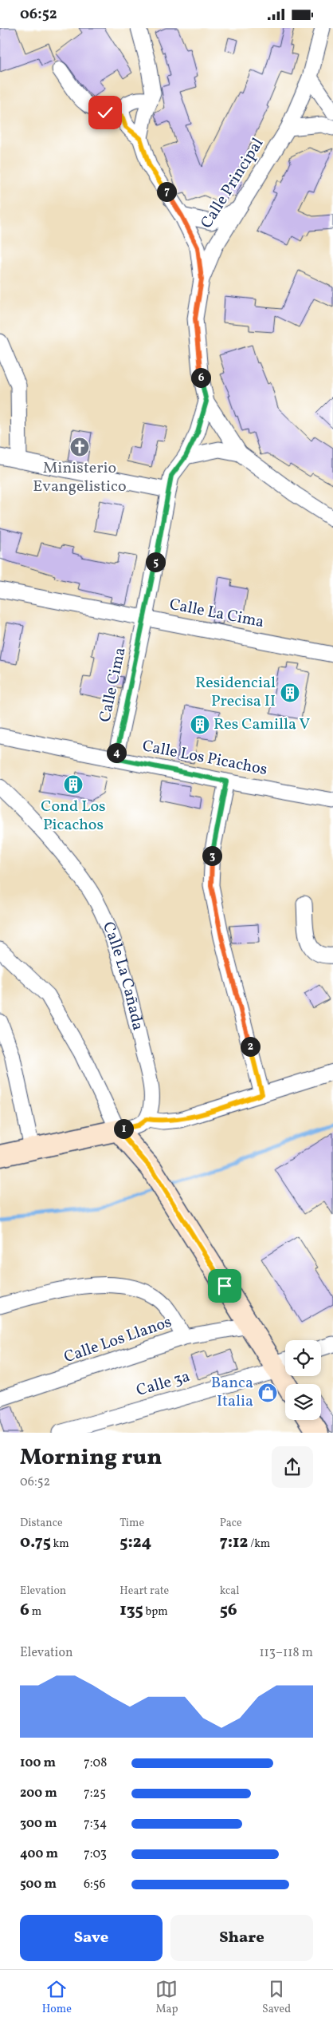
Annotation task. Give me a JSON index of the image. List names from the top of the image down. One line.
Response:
{"streets":{"street":["Calle Principal","Calle La Cima","Calle Cima","Calle Los Picachos","Calle La Cañada","Calle Los Llanos","Calle 3a"]},"crossings":[["Calle Principal","Calle Cima"],["Calle La Cima","Calle Cima"],["Calle Cima","Calle Los Picachos"]],"places":{"church":["Ministerio Evangelistico"],"building":["Residencial Precisa II","Res Camilla V","Cond Los Picachos"],"shop":["Banca Italia"]},"page":{"status":"06:52","pins":["7","6","5","4","3","2","1"],"heading":["Morning run","06:52"],"stats":[["Distance","0.75 km"],["Time","5:24"],["Pace","7:12 /km"],["Elevation","6 m"],["Heart rate","135 bpm"],["kcal","56"]],"chart":["Elevation","113–118 m"],"list":[{"name":"100 m","note":"7:08"},{"name":"200 m","note":"7:25"},{"name":"300 m","note":"7:34"},{"name":"400 m","note":"7:03"},{"name":"500 m","note":"6:56"}],"buttons":["Save","Share"],"tabs":["Home","Map","Saved"]}}
